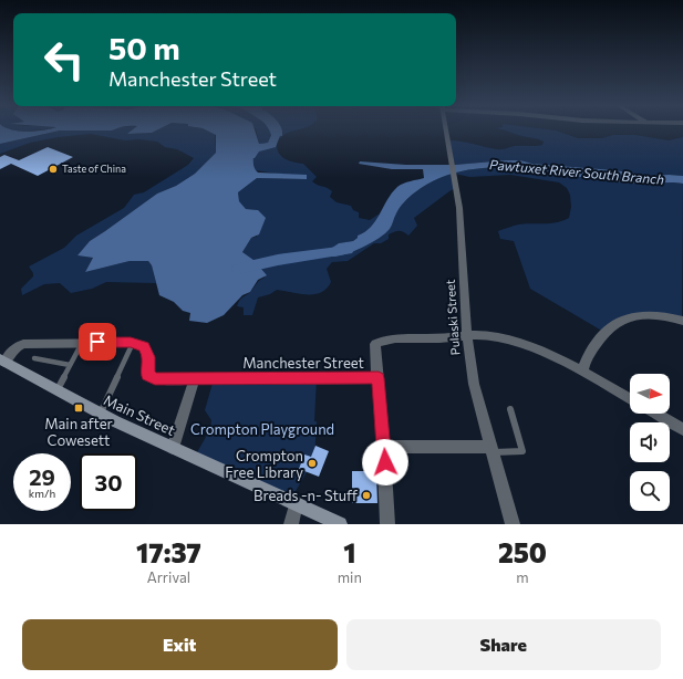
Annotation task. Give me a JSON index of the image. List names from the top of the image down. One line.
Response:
{"streets":{"main road":["Main Street"],"street":["Pulaski Street","Manchester Street"]},"crossings":[["Pulaski Street","Manchester Street"]],"water":["Pawtuxet River South Branch"],"parks":["Crompton Playground"],"places":{"other":["Taste of China","Crompton Free Library","Breads -n- Stuff"],"transit":["Main after Cowesett"]},"north":"right","page":{"turn":["50 m","Manchester Street"],"speed":"29 km/h","limit":"30","eta":["17:37","Arrival","1","min","250","m"],"buttons":["Exit","Share"]}}
